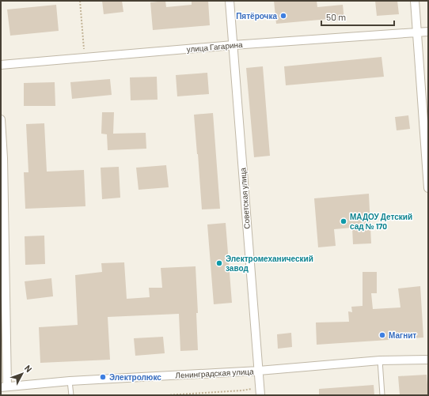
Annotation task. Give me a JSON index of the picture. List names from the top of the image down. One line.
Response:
{"streets":{"street":["улица Гагарина","Советская улица","Ленинградская улица"]},"crossings":[["улица Гагарина","Советская улица"],["Советская улица","Ленинградская улица"]],"places":["Пятёрочка","МАДОУ Детский сад № 170","Электромеханический завод","Магнит","Электролюкс"],"scale_bar":"50 m","north":"top right"}
